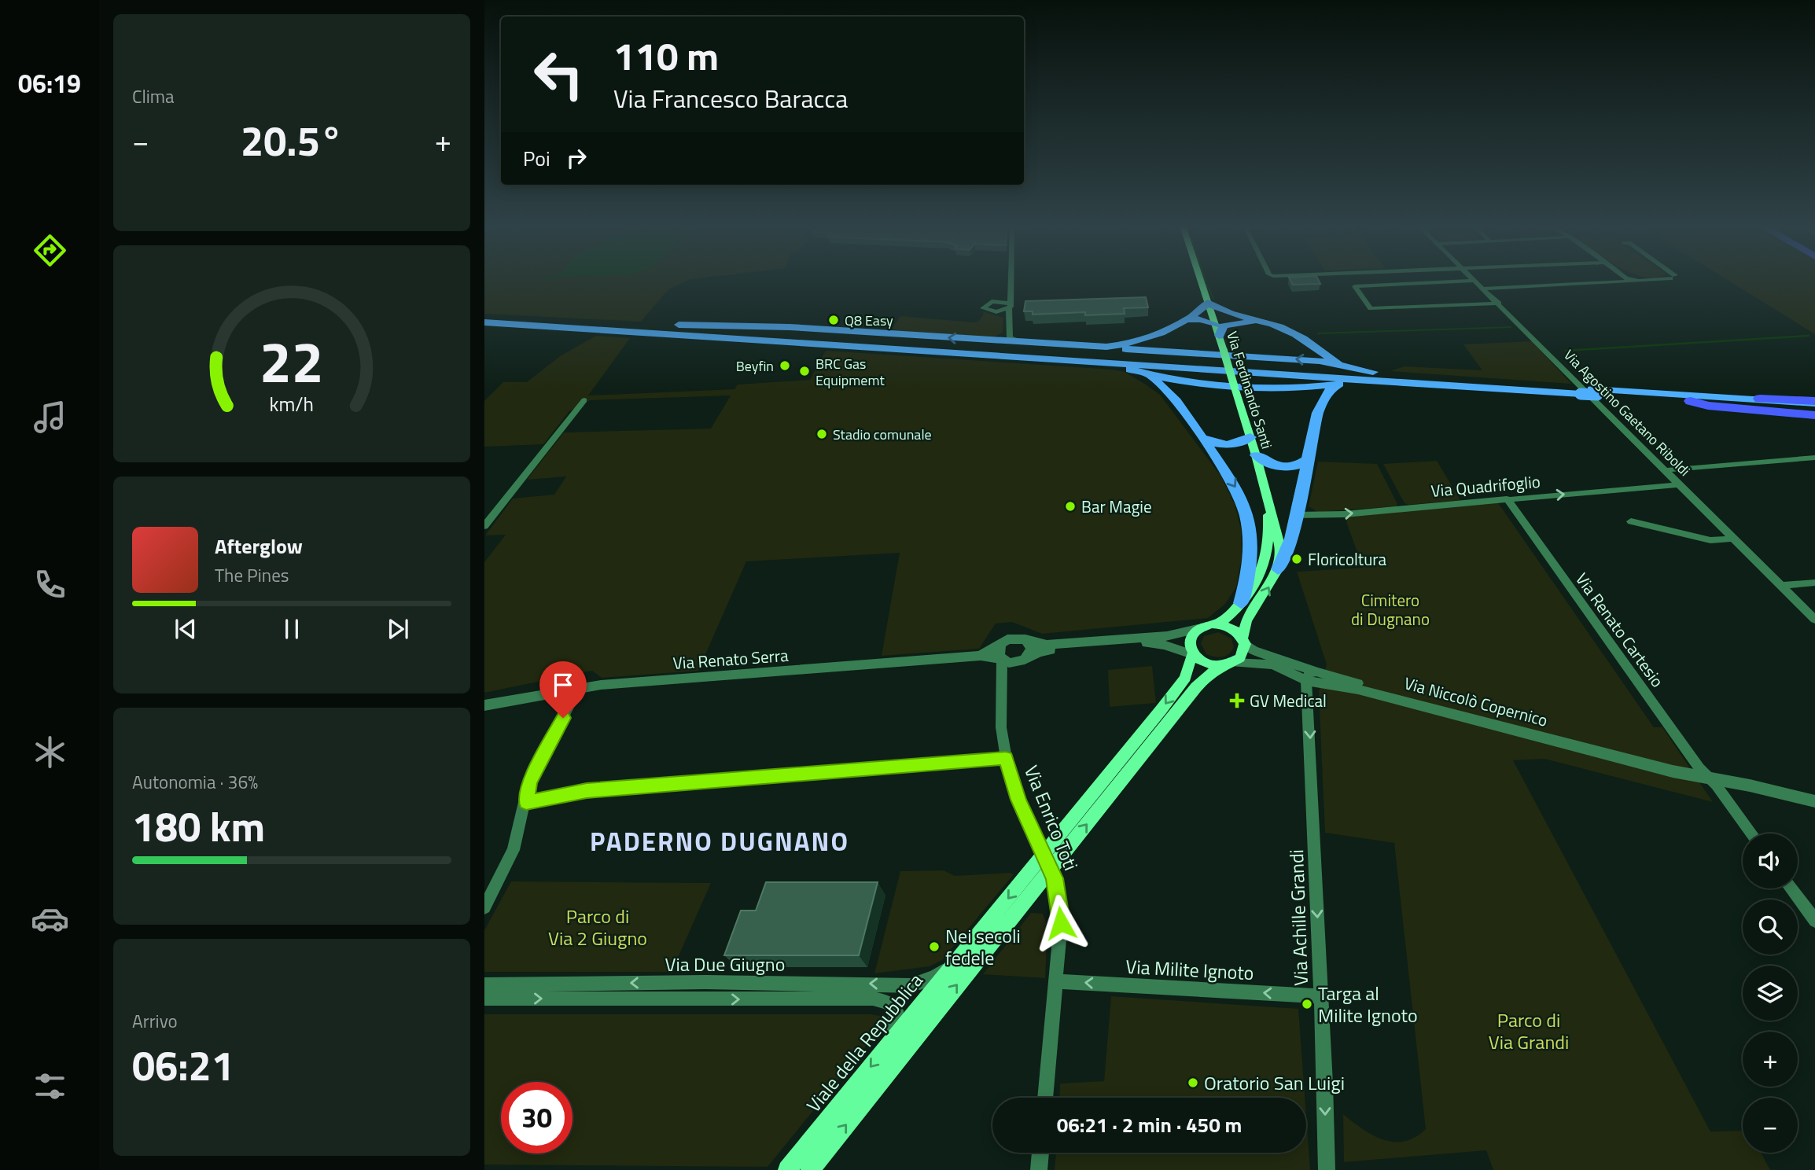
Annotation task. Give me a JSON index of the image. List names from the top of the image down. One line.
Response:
{"streets":{"main road":["Via Ferdinando Santi","Viale della Repubblica"],"street":["Via Agostino Gaetano Riboldi","Via Quadrifoglio","Via Renato Cartesio","Via Renato Serra","Via Niccolò Copernico","Via Enrico Toti","Via Achille Grandi","Via Due Giugno","Via Milite Ignoto"]},"crossings":[["Via Agostino Gaetano Riboldi","Via Quadrifoglio"],["Via Quadrifoglio","Via Renato Cartesio"],["Via Renato Cartesio","Via Niccolò Copernico"],["Via Renato Serra","Via Enrico Toti"],["Via Niccolò Copernico","Via Achille Grandi"],["Via Niccolò Copernico","Viale della Repubblica"],["Via Enrico Toti","Via Milite Ignoto"],["Via Enrico Toti","Viale della Repubblica"],["Via Achille Grandi","Via Milite Ignoto"],["Via Due Giugno","Viale della Repubblica"]],"one_way":["Via Quadrifoglio","Via Achille Grandi","Via Milite Ignoto"],"districts":["PADERNO DUGNANO"],"parks":["Cimitero di Dugnano","Parco di Via 2 Giugno","Parco di Via Grandi"],"places":{"other":["Q8 Easy","Beyfin","BRC Gas Equipmemt","Stadio comunale","Bar Magie","Floricoltura","Nei secoli fedele","Targa al Milite Ignoto","Oratorio San Luigi"],"health":["GV Medical"]},"page":{"tabs":"06:19","tile":["Clima",["Autonomia · 36%","180 km"],["Arrivo","06:21"]],"turn":["110 m","Via Francesco Baracca"],"heat":["−","20.5°","+"],"then":"Poi","song":["Afterglow","The Pines"],"map_buttons":["+","−"],"limit":"30","trip":"06:21 · 2 min · 450 m","gauge":["22","km/h"]}}
